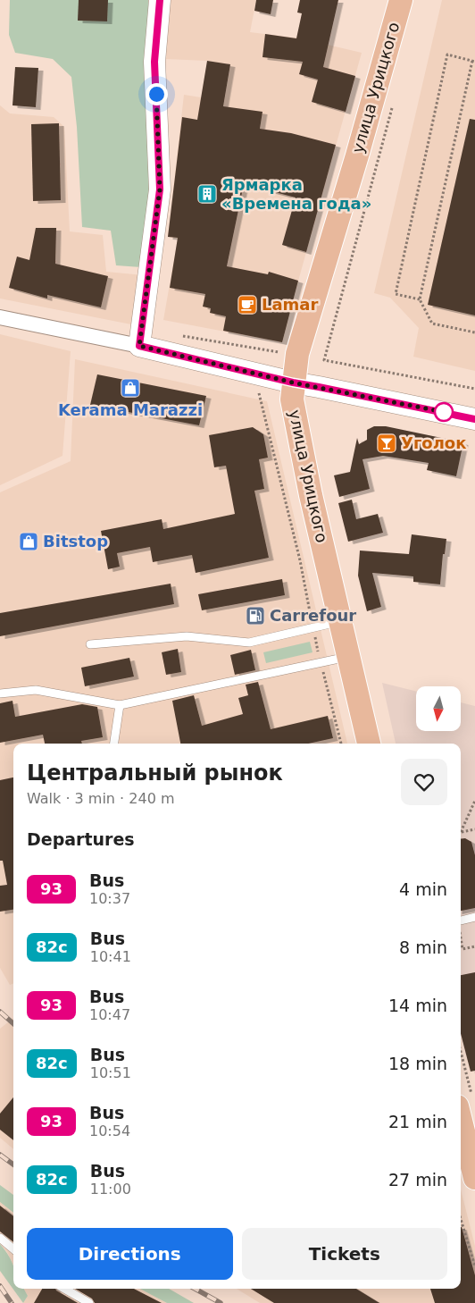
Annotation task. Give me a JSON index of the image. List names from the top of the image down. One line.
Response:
{"streets":{"main road":["улица Урицкого"]},"places":{"building":["Ярмарка «Времена года»"],"cafe":["Lamar"],"shop":["Kerama Marazzi","Bitstop"],"bar":["Уголок"],"fuel station":["Carrefour"]},"lines":["bus line 93"],"north":"bottom","page":{"heading":[["Центральный рынок","Walk · 3 min · 240 m"],"Departures"],"list":[{"mark":"93","name":"Bus","note":"10:37","value":"4 min"},{"mark":"82с","name":"Bus","note":"10:41","value":"8 min"},{"mark":"93","name":"Bus","note":"10:47","value":"14 min"},{"mark":"82с","name":"Bus","note":"10:51","value":"18 min"},{"mark":"93","name":"Bus","note":"10:54","value":"21 min"},{"mark":"82с","name":"Bus","note":"11:00","value":"27 min"}],"buttons":["Directions","Tickets"]}}
